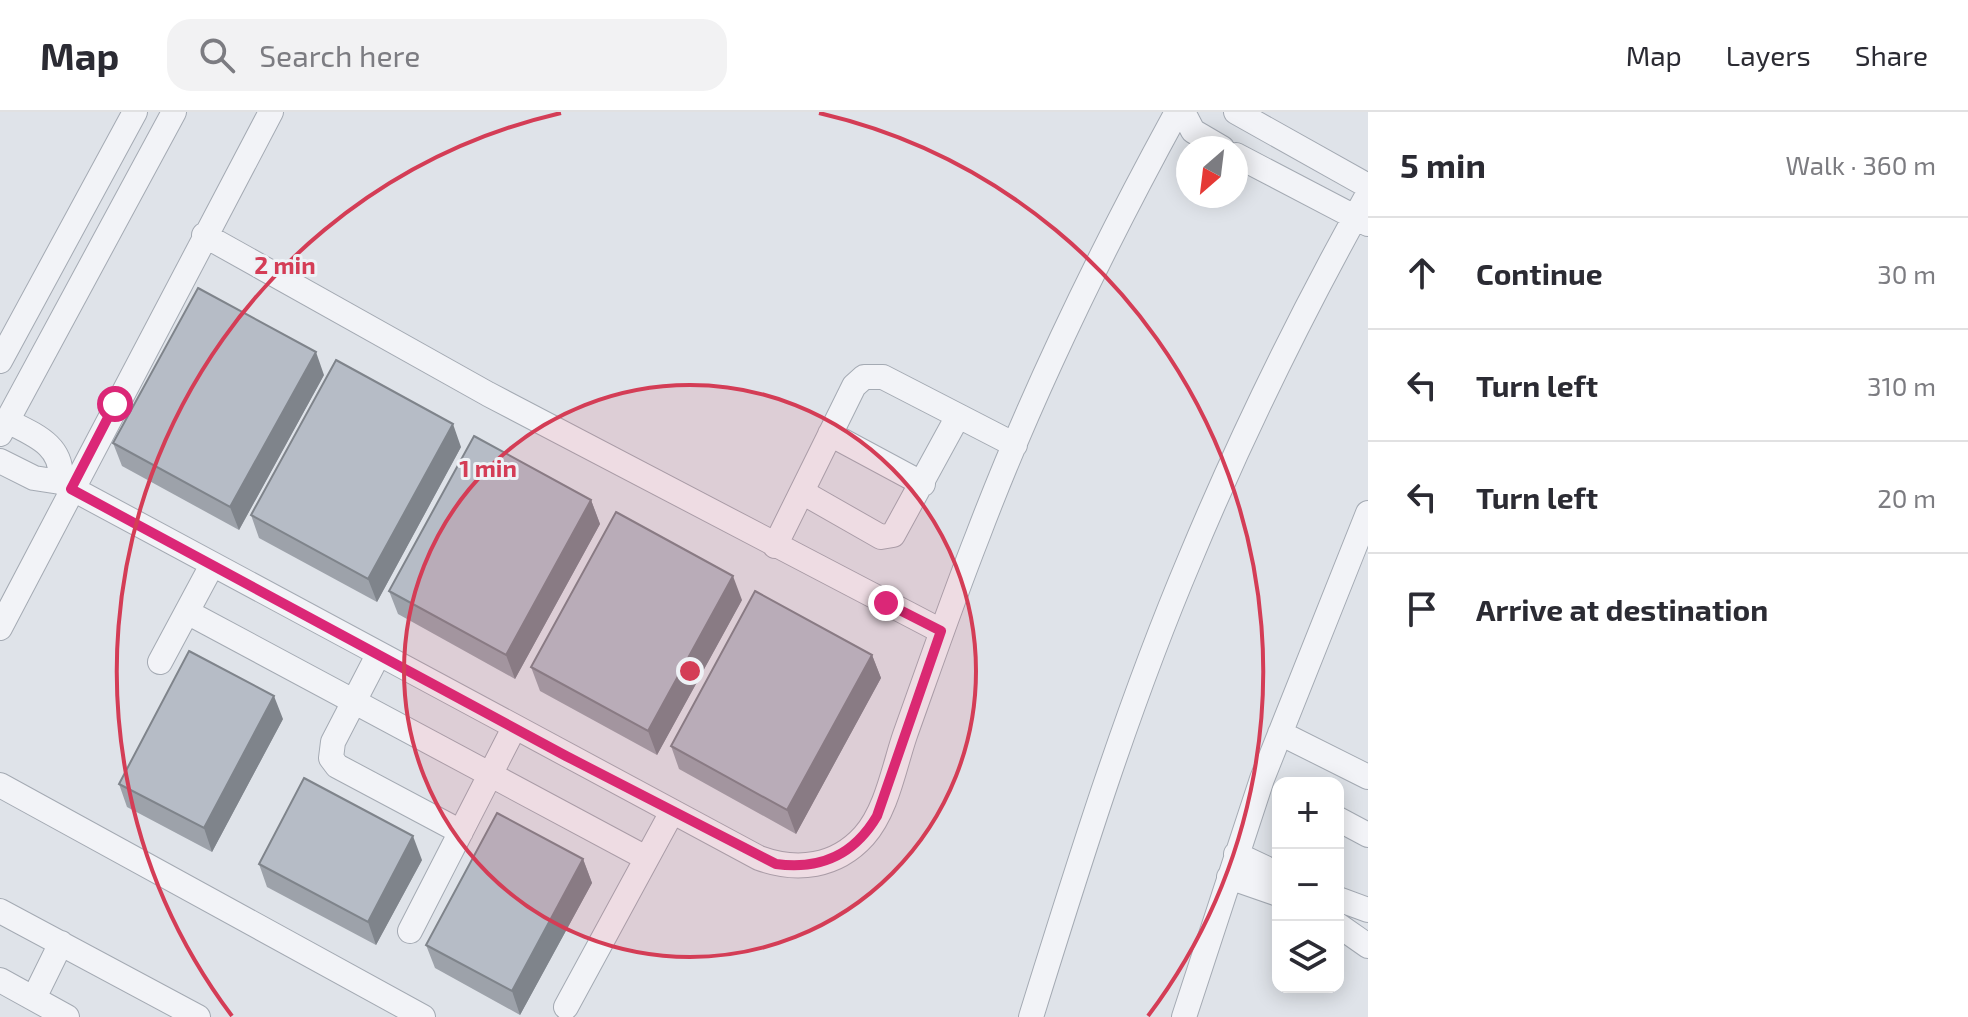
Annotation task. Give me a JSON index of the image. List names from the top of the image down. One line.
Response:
{"north":"bottom left","page":{"header":"Map","search":"Search here","nav":["Map","Layers","Share"],"heading":["5 min","Walk · 360 m"],"list":[["Continue","30 m"],["Turn left","310 m"],["Turn left","20 m"],"Arrive at destination"],"map_buttons":["+","−"]},"rings":["2 min","1 min"]}
